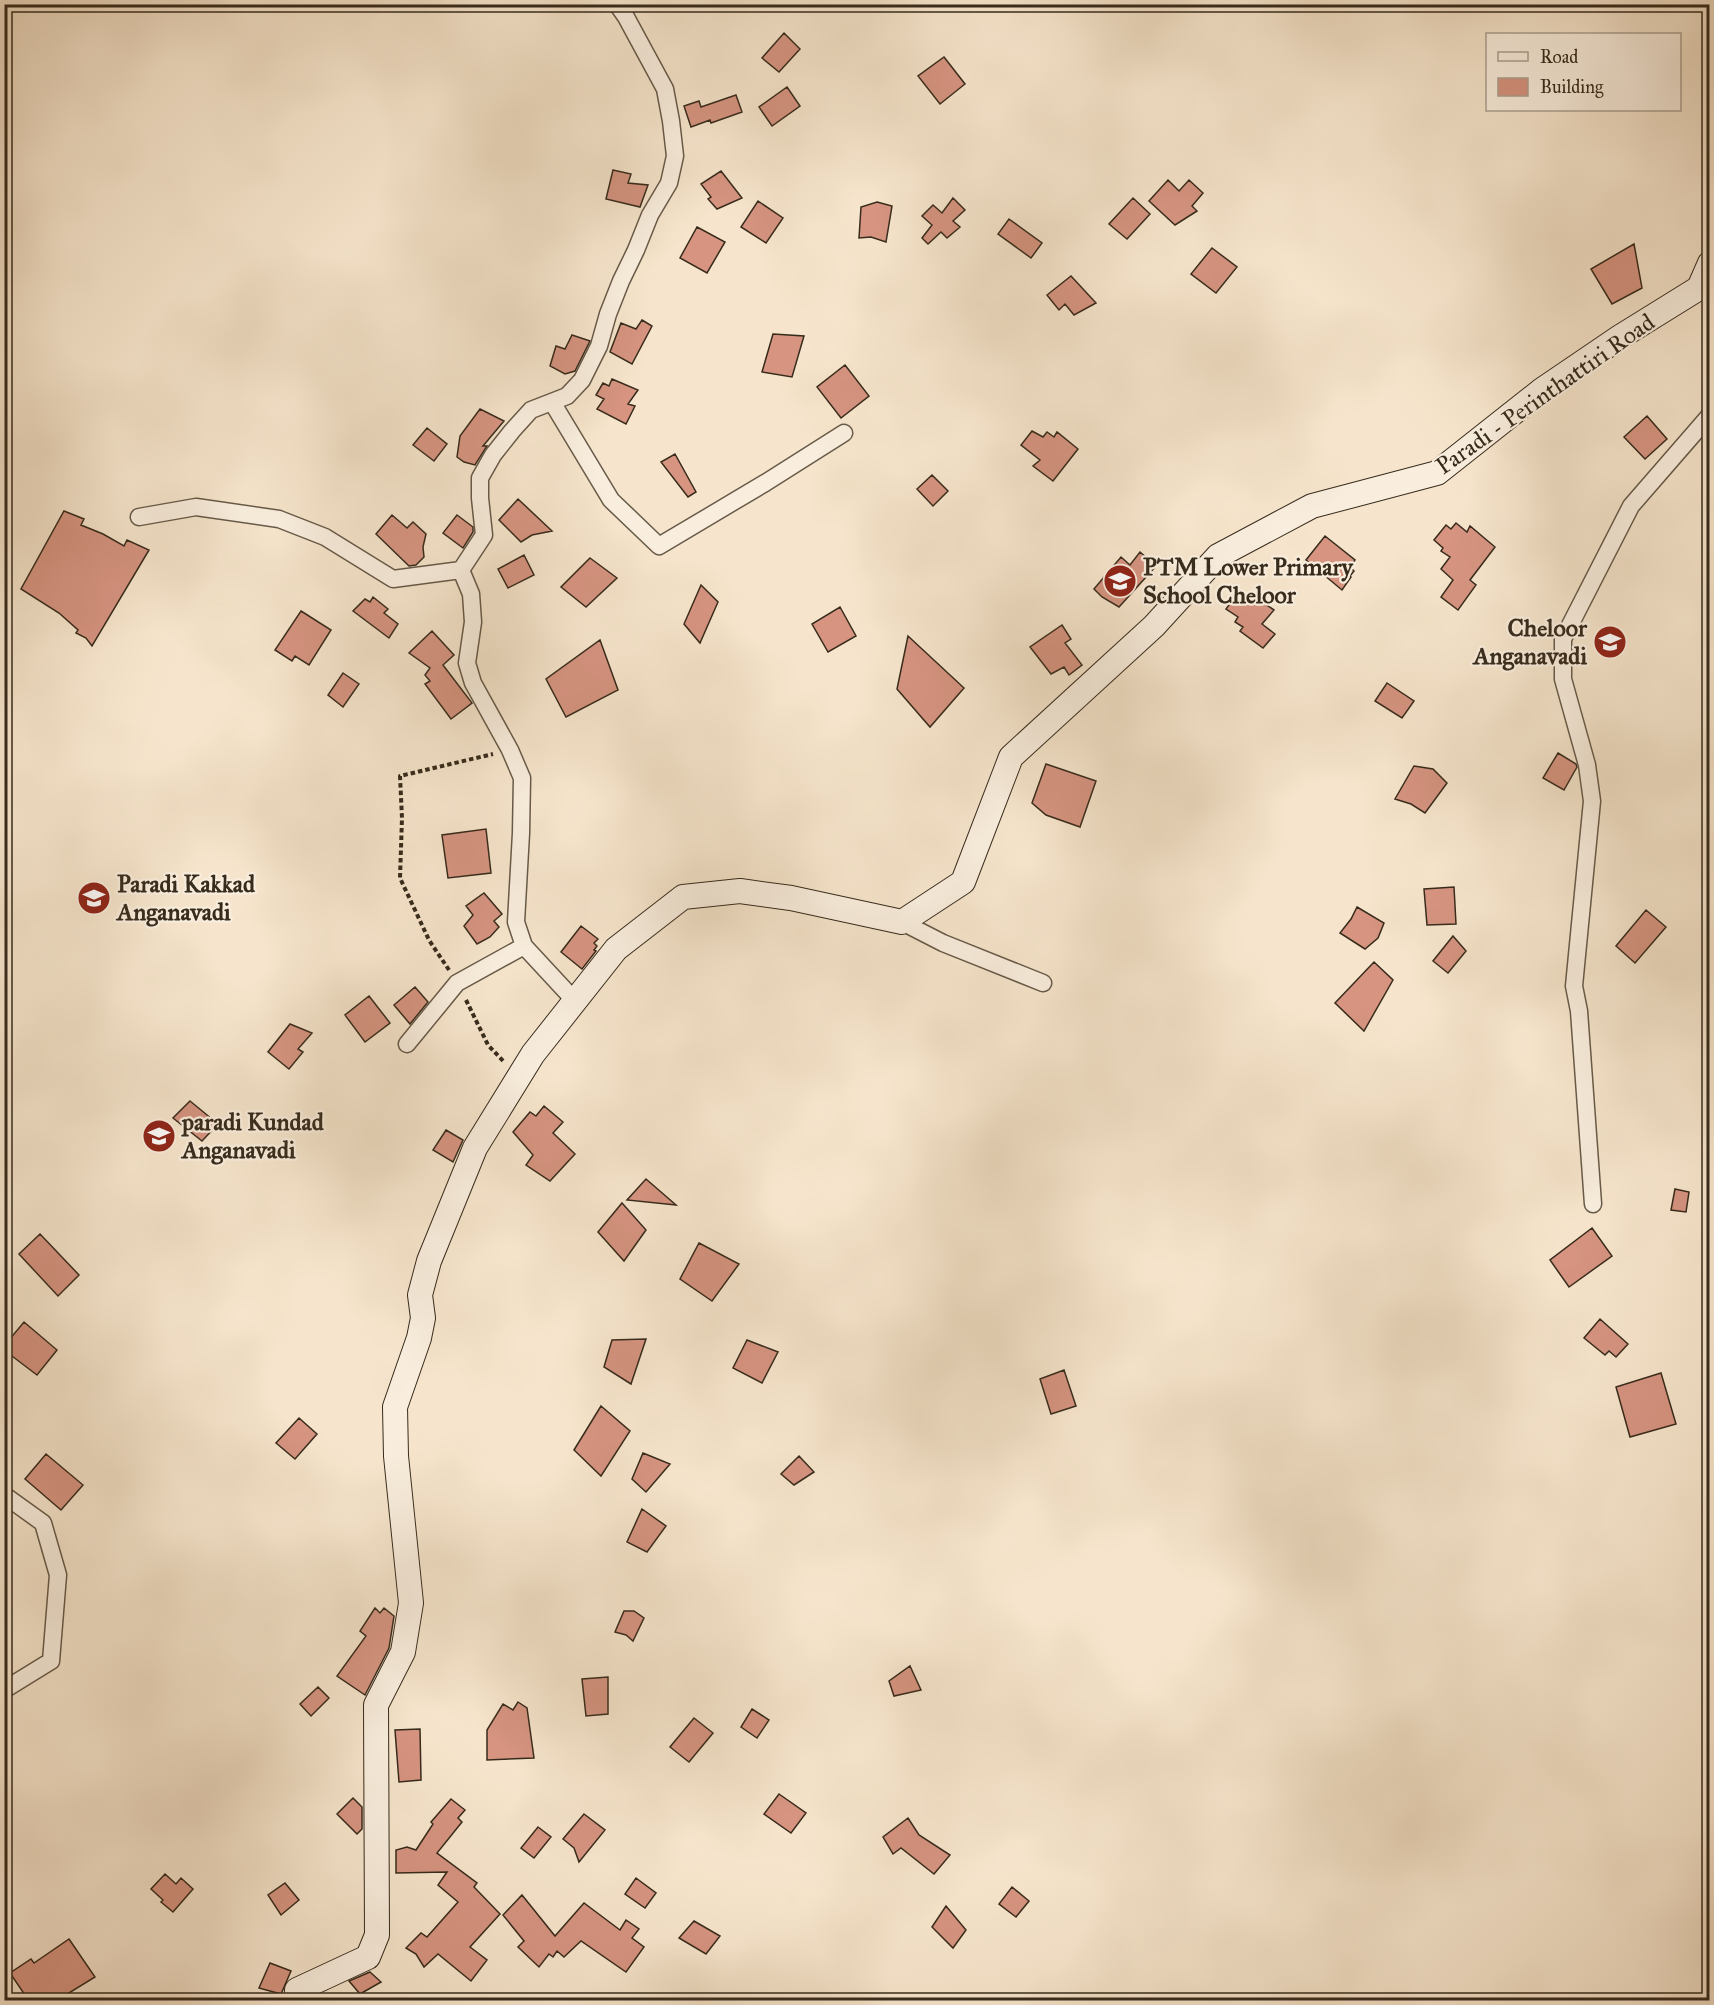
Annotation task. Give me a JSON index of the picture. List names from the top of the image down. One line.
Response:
{"streets":{"main road":["Paradi - Perinthattiri Road"]},"places":{"school or university":["PTM Lower Primary School Cheloor","Cheloor Anganavadi","Paradi Kakkad Anganavadi","paradi Kundad Anganavadi"]},"legend":["Road","Building"]}
